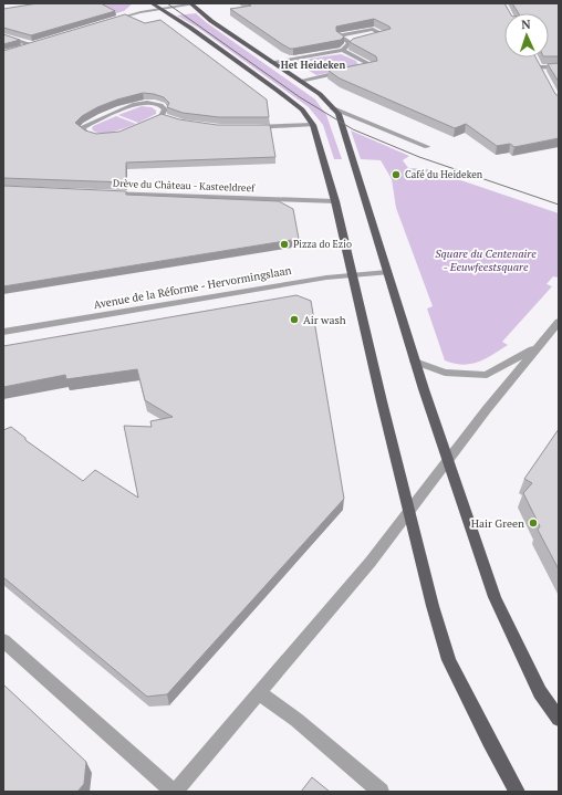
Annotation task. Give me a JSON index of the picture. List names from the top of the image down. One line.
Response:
{"streets":{"street":["Drève du Château - Kasteeldreef","Avenue de la Réforme - Hervormingslaan"]},"districts":["Het Heideken"],"parks":["Square du Centenaire - Eeuwfeestsquare"],"places":["Café du Heideken","Pizza do Ezio","Air wash","Hair Green"],"north":"top"}
